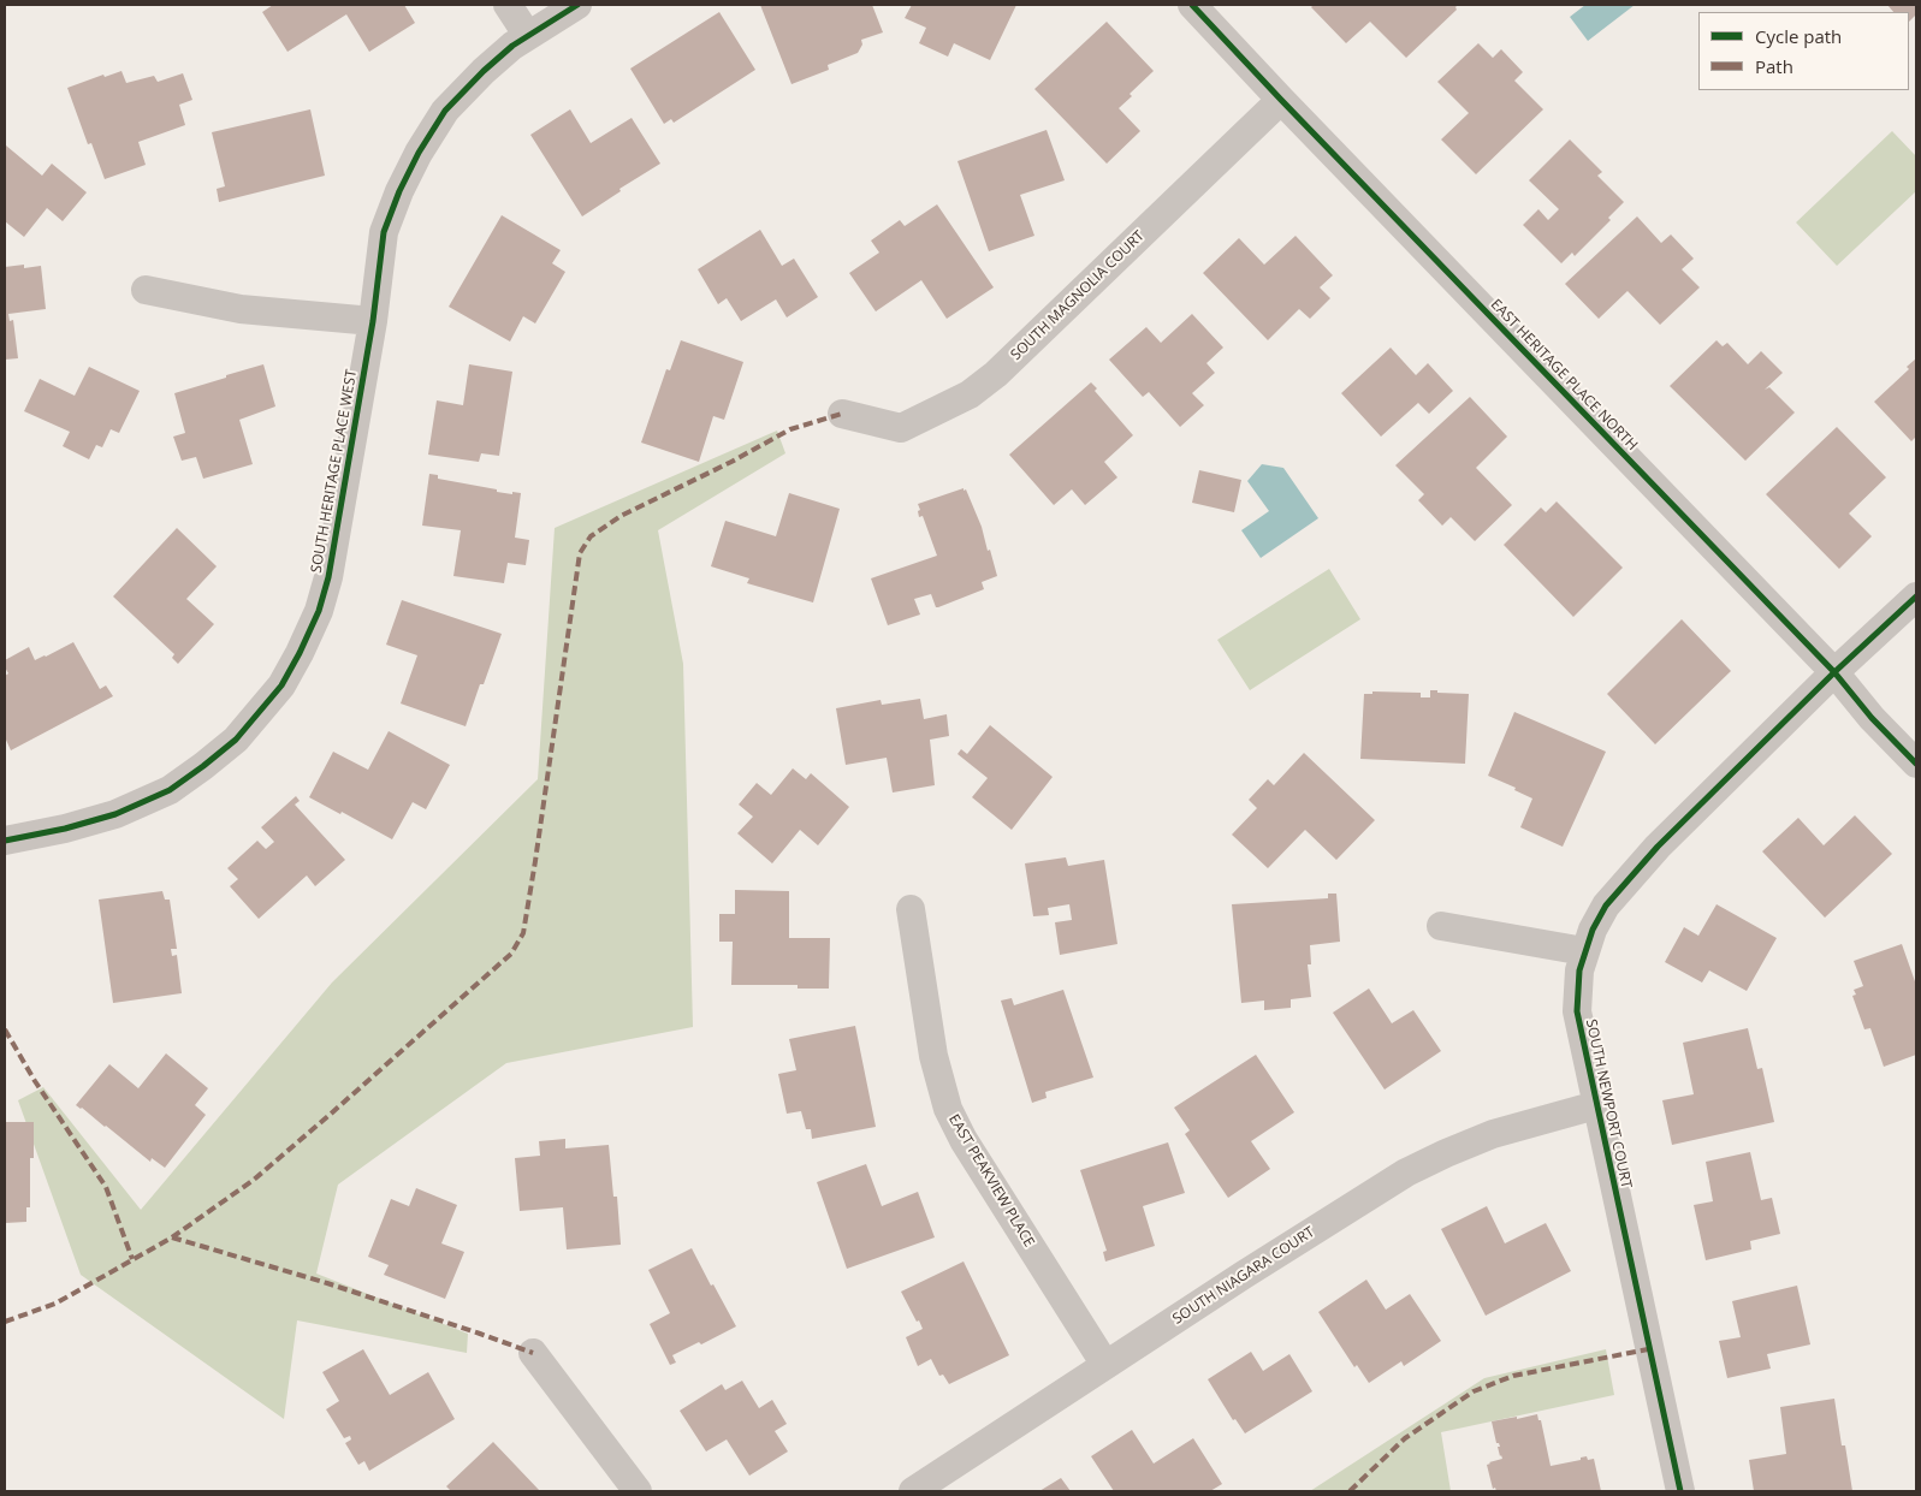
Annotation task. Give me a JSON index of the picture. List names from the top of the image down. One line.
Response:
{"streets":{"street":["SOUTH MAGNOLIA COURT","EAST HERITAGE PLACE NORTH","SOUTH HERITAGE PLACE WEST","SOUTH NEWPORT COURT","EAST PEAKVIEW PLACE","SOUTH NIAGARA COURT"]},"crossings":[["SOUTH MAGNOLIA COURT","EAST HERITAGE PLACE NORTH"],["EAST HERITAGE PLACE NORTH","SOUTH NEWPORT COURT"],["SOUTH NEWPORT COURT","SOUTH NIAGARA COURT"],["EAST PEAKVIEW PLACE","SOUTH NIAGARA COURT"]],"legend":["Cycle path","Path"]}
